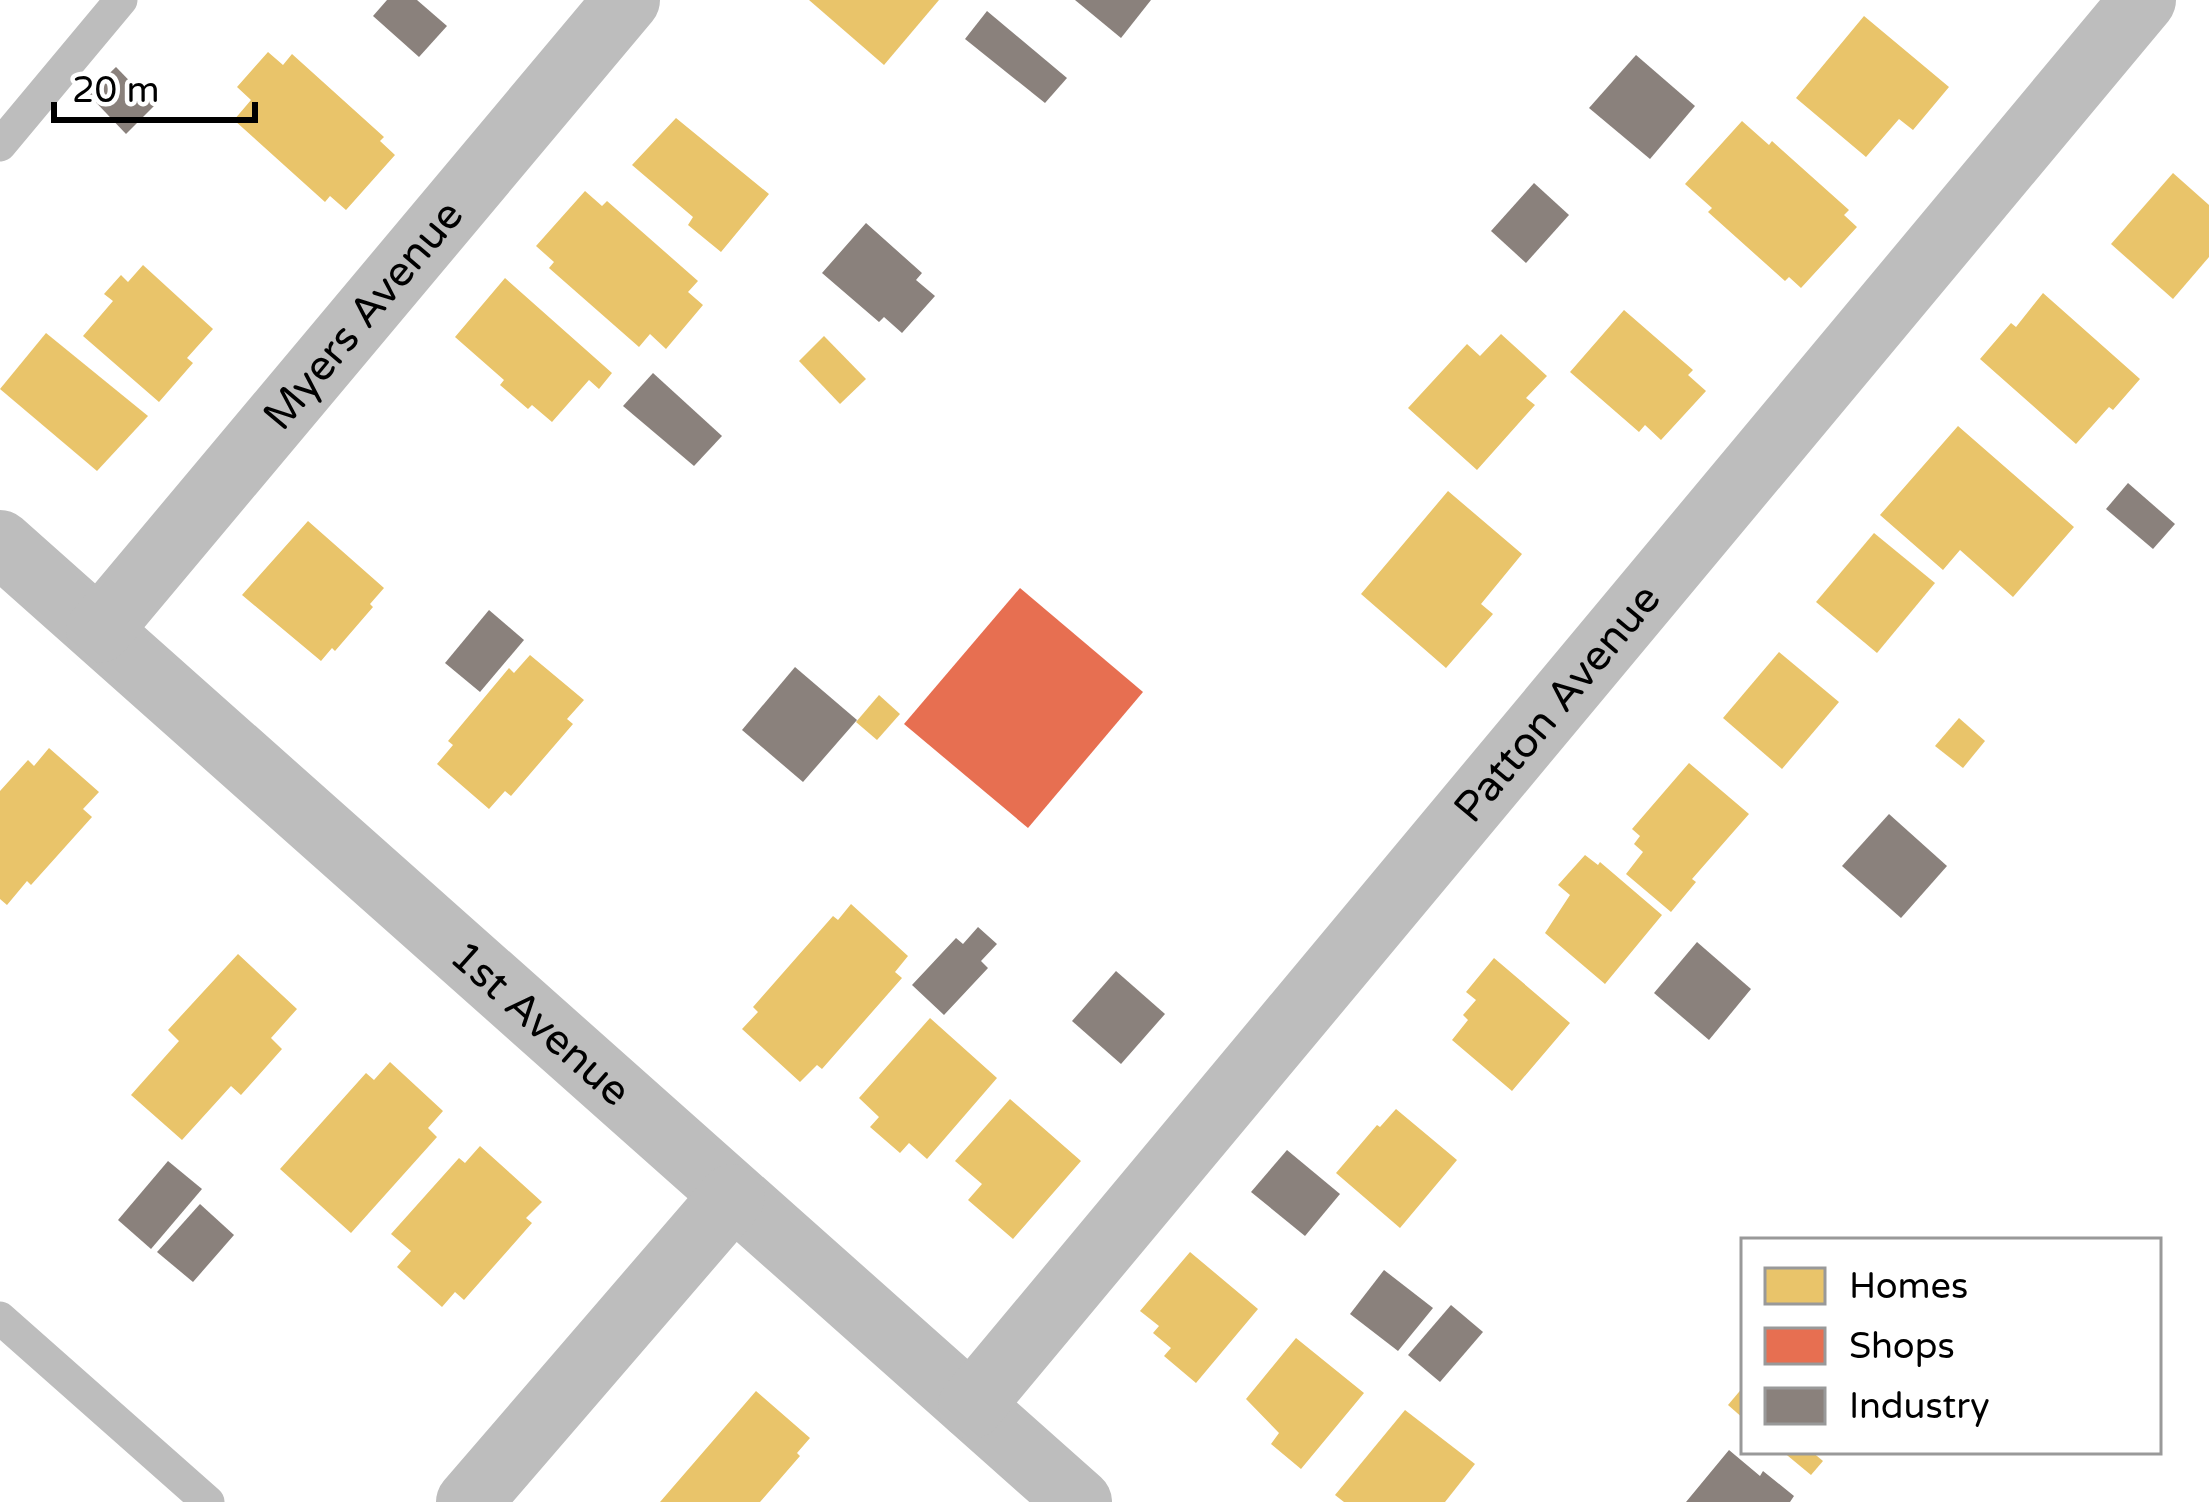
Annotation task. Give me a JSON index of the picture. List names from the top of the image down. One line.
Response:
{"streets":{"street":["Myers Avenue","Patton Avenue","1st Avenue"]},"crossings":[["Myers Avenue","1st Avenue"],["Patton Avenue","1st Avenue"]],"legend":["Homes","Shops","Industry"],"scale_bar":"20 m"}
